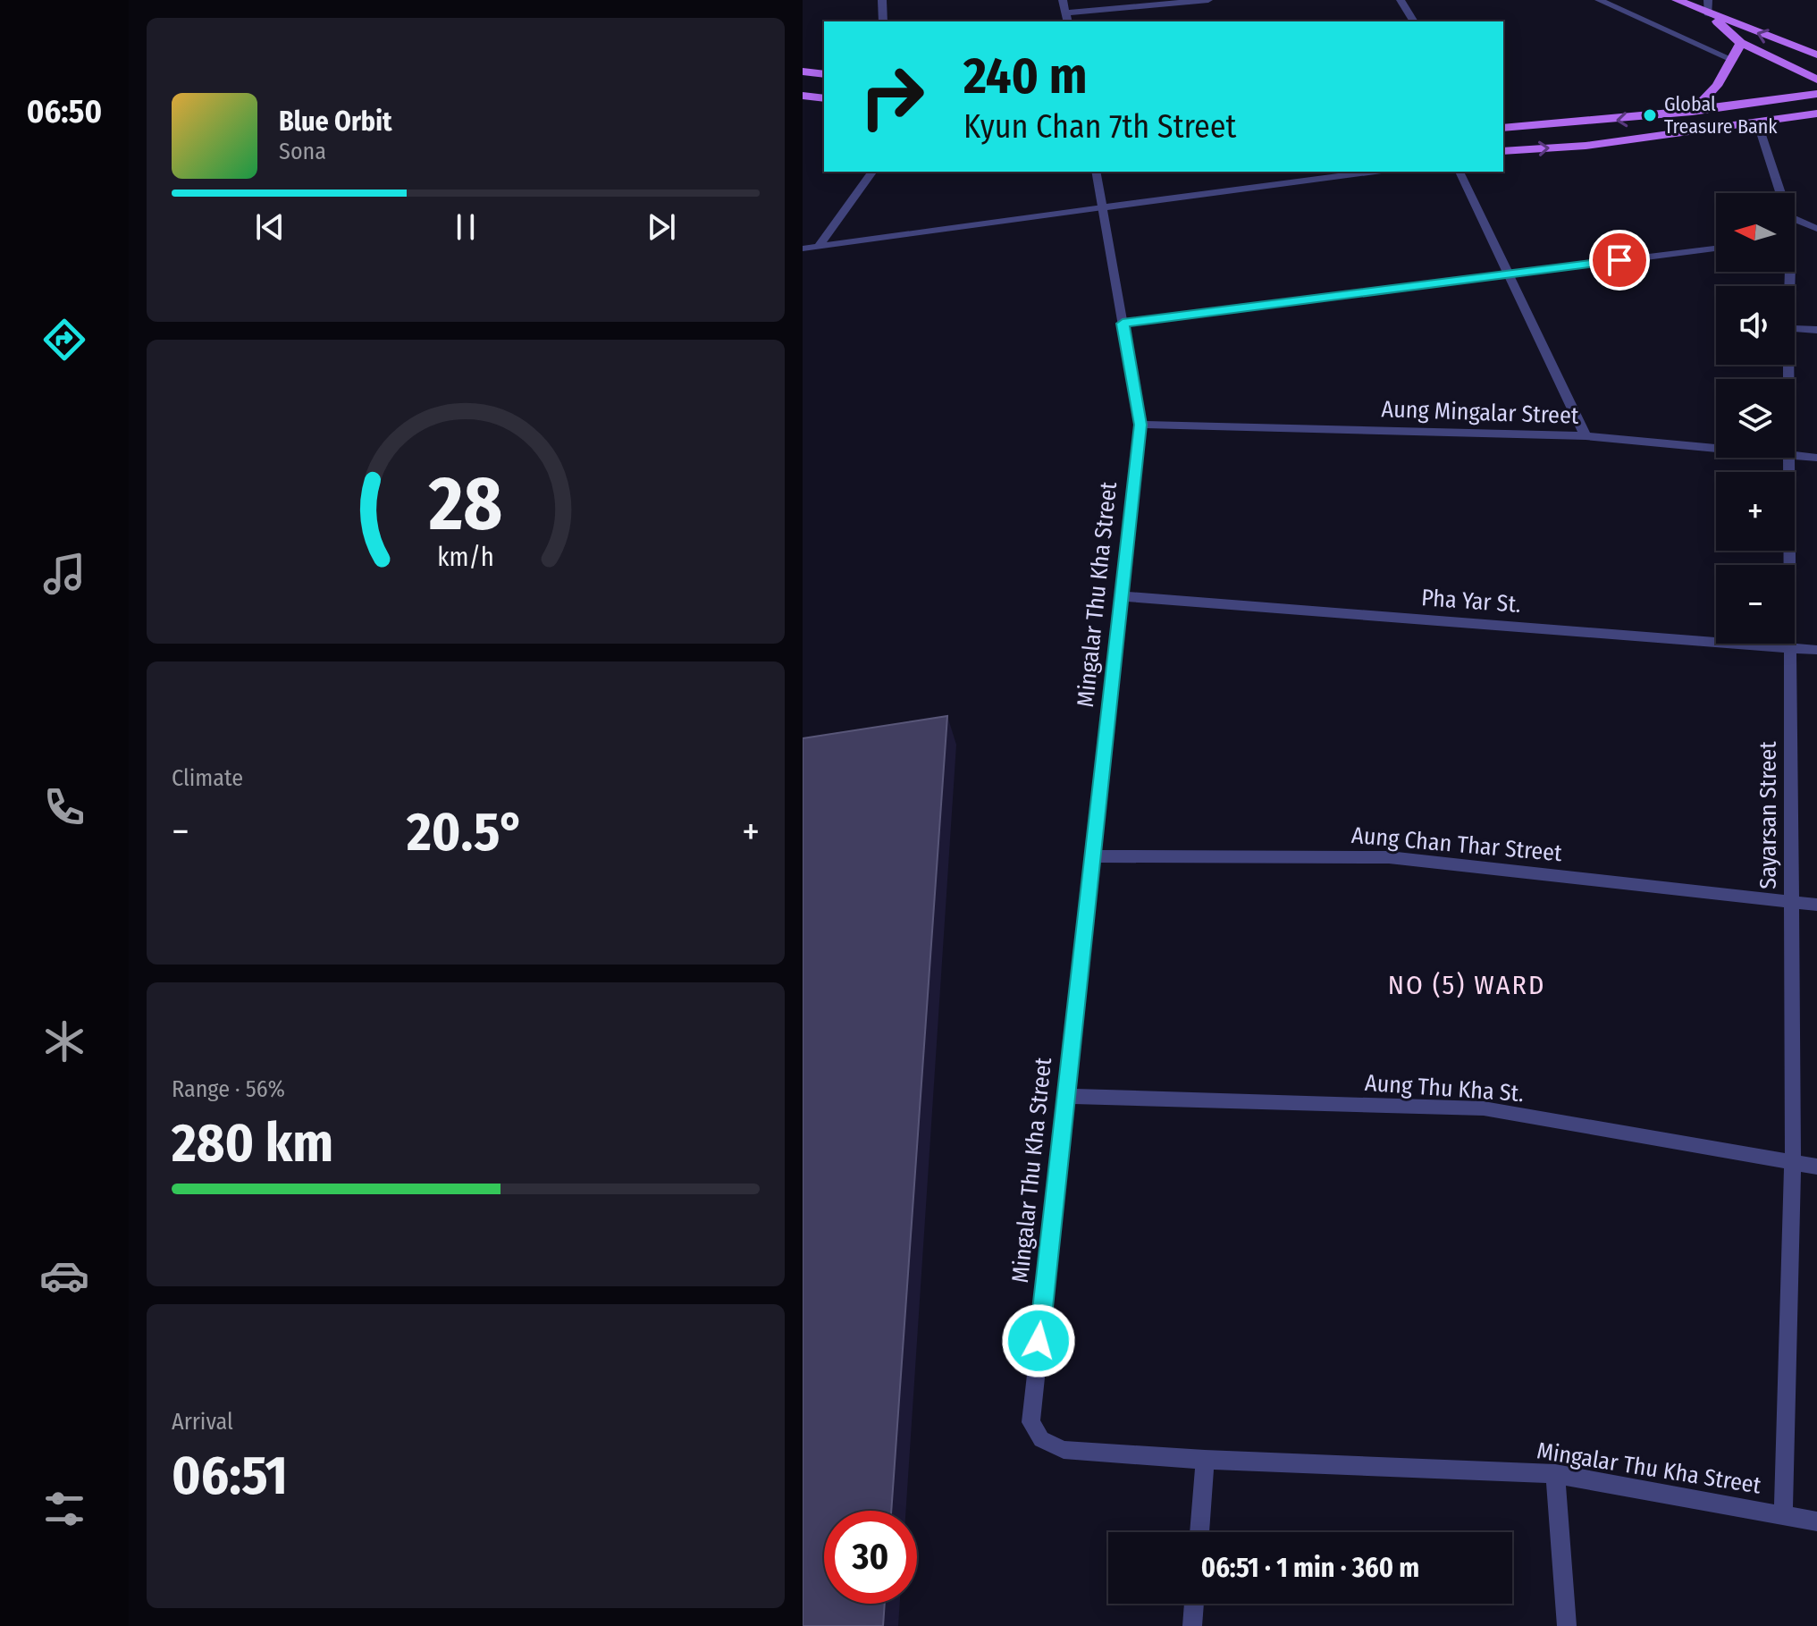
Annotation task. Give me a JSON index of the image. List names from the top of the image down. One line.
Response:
{"streets":{"street":["Aung Mingalar Street","Mingalar Thu Kha Street","Pha Yar St.","Sayarsan Street","Aung Chan Thar Street","Aung Thu Kha St."]},"crossings":[["Aung Mingalar Street","Mingalar Thu Kha Street"],["Mingalar Thu Kha Street","Pha Yar St."],["Mingalar Thu Kha Street","Sayarsan Street"],["Mingalar Thu Kha Street","Aung Chan Thar Street"],["Mingalar Thu Kha Street","Aung Thu Kha St."],["Pha Yar St.","Sayarsan Street"],["Sayarsan Street","Aung Chan Thar Street"],["Sayarsan Street","Aung Thu Kha St."]],"districts":["NO (5) WARD"],"places":["Global Treasure Bank"],"north":"left","page":{"tabs":"06:50","turn":["240 m","Kyun Chan 7th Street"],"song":["Blue Orbit","Sona"],"map_buttons":["+","−"],"tile":["Climate",["Range · 56%","280 km"],["Arrival","06:51"]],"heat":["−","20.5°","+"],"limit":"30","trip":"06:51 · 1 min · 360 m","gauge":["28","km/h"]}}
